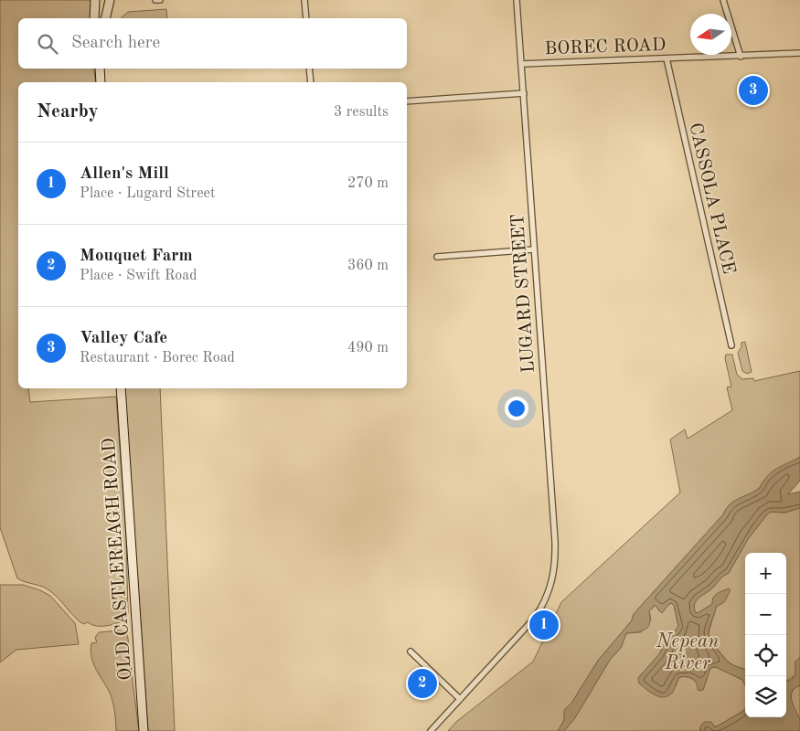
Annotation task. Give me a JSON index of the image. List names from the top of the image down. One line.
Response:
{"streets":{"street":["BOREC ROAD","CASSOLA PLACE","LUGARD STREET","OLD CASTLEREAGH ROAD"]},"crossings":[["BOREC ROAD","CASSOLA PLACE"],["BOREC ROAD","LUGARD STREET"]],"water":["Nepean River"],"north":"left","page":{"search":"Search here","pins":["3","1","2"],"heading":["Nearby","3 results"],"list":[{"mark":"1","name":"Allen's Mill","note":"Place · Lugard Street","value":"270 m"},{"mark":"2","name":"Mouquet Farm","note":"Place · Swift Road","value":"360 m"},{"mark":"3","name":"Valley Cafe","note":"Restaurant · Borec Road","value":"490 m"}],"map_buttons":["+","−"]}}
